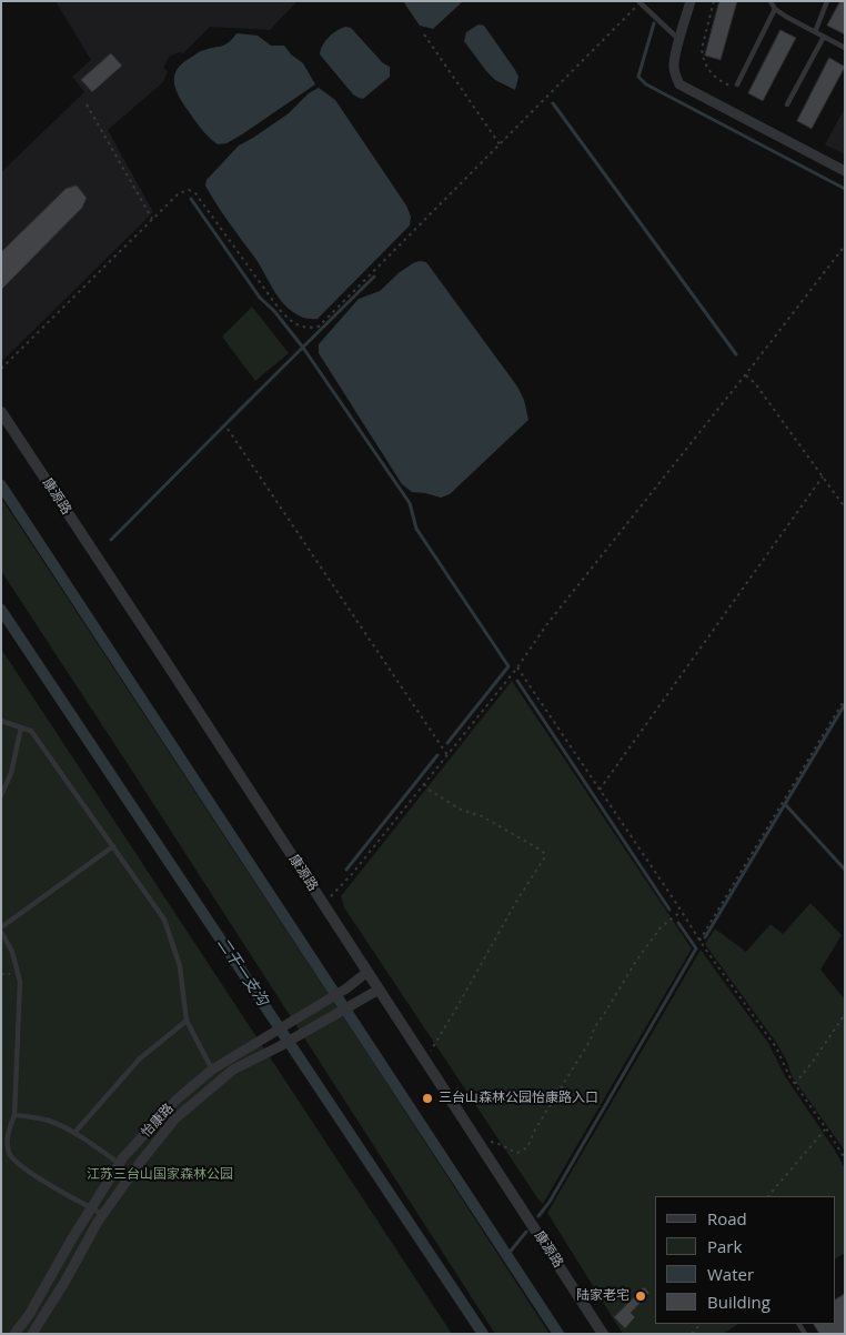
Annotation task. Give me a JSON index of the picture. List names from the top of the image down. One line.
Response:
{"streets":{"street":["康源路","怡康路"]},"crossings":[["康源路","怡康路"]],"water":["二干一支沟"],"parks":["江苏三台山国家森林公园"],"places":["三台山森林公园怡康路入口","陆家老宅"],"legend":["Road","Park","Water","Building"]}
